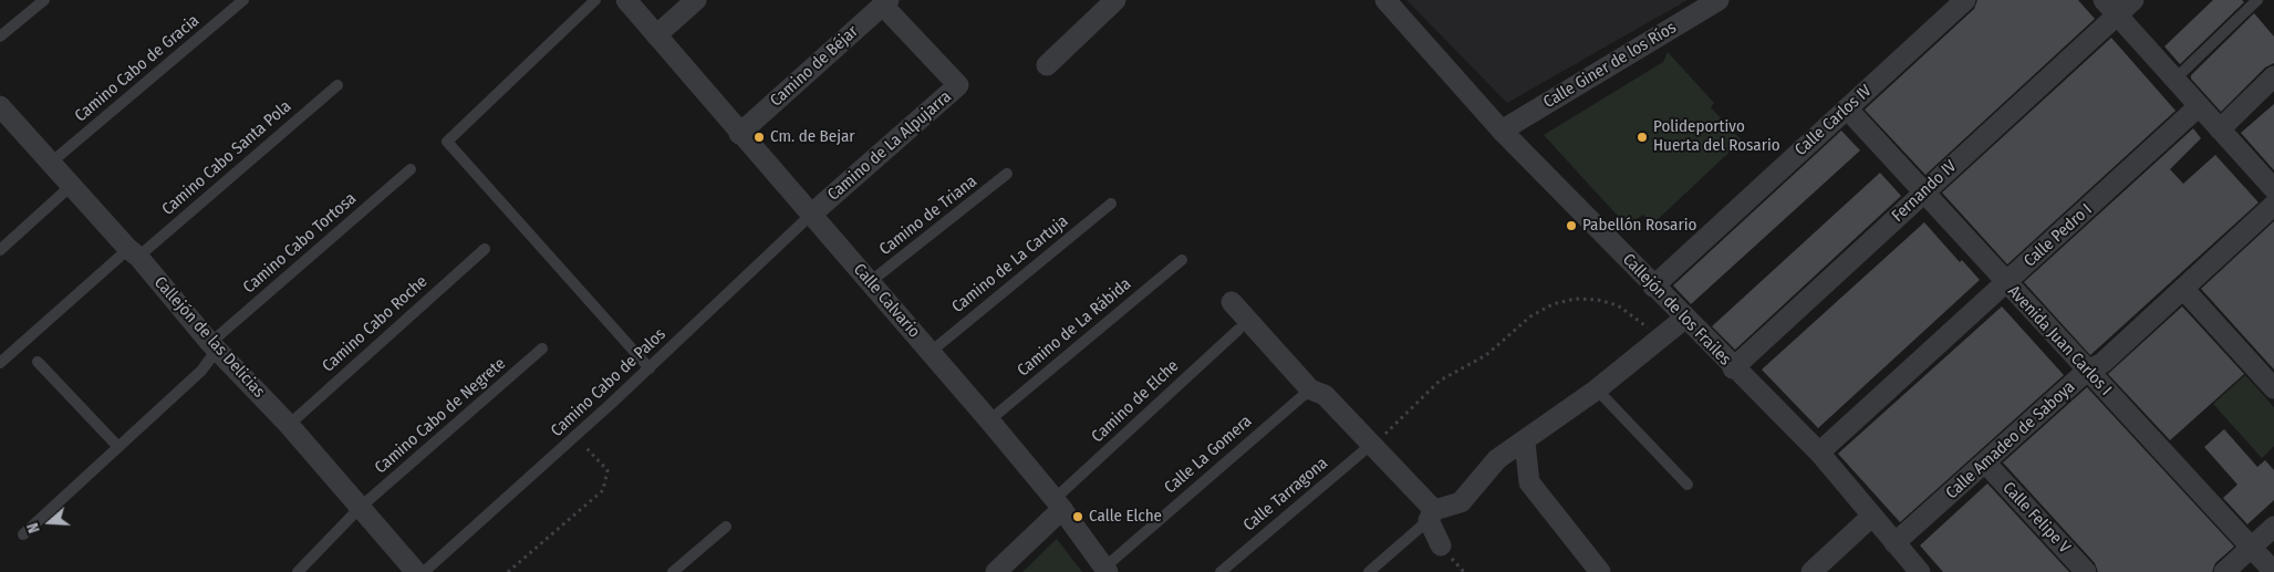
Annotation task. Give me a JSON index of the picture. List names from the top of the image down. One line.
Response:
{"streets":{"street":["Calle Giner de los Ríos","Camino de Béjar","Calle Carlos IV","Camino de La Alpujarra","Fernando IV","Calle Pedro I","Calle Calvario","Callejón de los Frailes","Callejón de las Delicias","Avenida Juan Carlos I","Calle Amadeo de Saboya","Calle Felipe V"],"lane":["Camino Cabo de Gracia","Camino Cabo Santa Pola","Camino de Triana","Camino Cabo Tortosa","Camino de La Cartuja","Camino Cabo Roche","Camino de La Rábida","Camino Cabo de Palos","Camino de Elche","Camino Cabo de Negrete","Calle La Gomera","Calle Tarragona"]},"crossings":[["Calle Giner de los Ríos","Callejón de los Frailes"],["Camino de Béjar","Camino de La Alpujarra"],["Camino de Béjar","Calle Calvario"],["Camino Cabo de Gracia","Callejón de las Delicias"],["Calle Carlos IV","Callejón de los Frailes"],["Calle Carlos IV","Avenida Juan Carlos I"],["Camino de La Alpujarra","Calle Calvario"],["Camino de La Alpujarra","Camino Cabo de Palos"],["Camino Cabo Santa Pola","Callejón de las Delicias"],["Fernando IV","Callejón de los Frailes"],["Fernando IV","Avenida Juan Carlos I"],["Camino de Triana","Calle Calvario"],["Calle Pedro I","Callejón de los Frailes"],["Calle Pedro I","Avenida Juan Carlos I"],["Camino Cabo Tortosa","Callejón de las Delicias"],["Camino de La Cartuja","Calle Calvario"],["Calle Calvario","Camino de La Rábida"],["Calle Calvario","Camino Cabo de Palos"],["Calle Calvario","Camino de Elche"],["Calle Calvario","Calle La Gomera"],["Callejón de los Frailes","Calle Amadeo de Saboya"],["Camino Cabo Roche","Callejón de las Delicias"],["Callejón de las Delicias","Camino Cabo de Negrete"],["Avenida Juan Carlos I","Calle Amadeo de Saboya"],["Calle Amadeo de Saboya","Calle Felipe V"]],"places":["Cm. de Bejar","Polideportivo Huerta del Rosario","Pabellón Rosario","Calle Elche"],"north":"left"}
